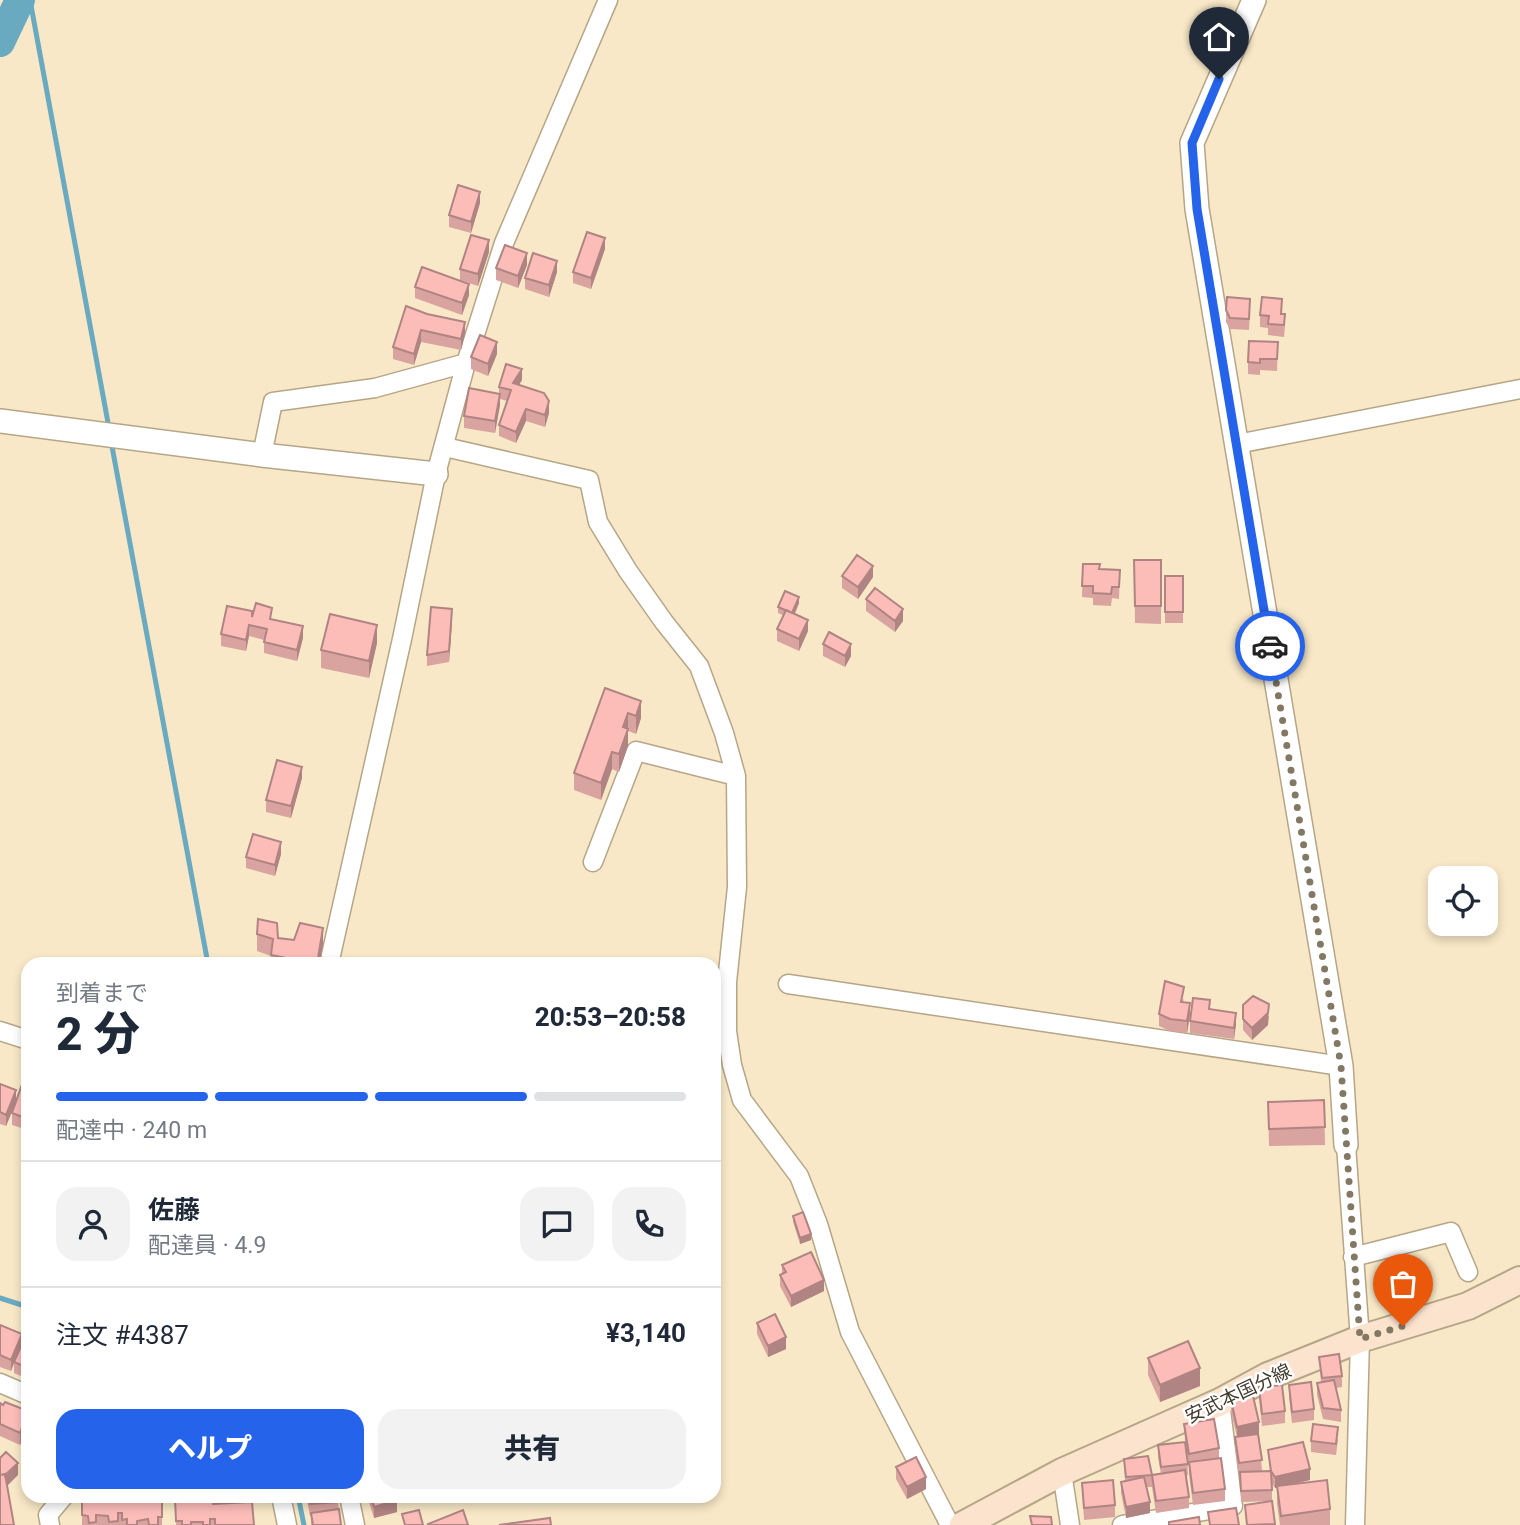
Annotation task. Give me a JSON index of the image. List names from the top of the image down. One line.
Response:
{"streets":{"main road":["安武本国分線"]},"page":{"heading":["2 分","到着まで","20:53–20:58"],"panel":["佐藤","配達員 · 4.9","注文 #4387","¥3,140"],"bar":"配達中 · 240 m","buttons":["ヘルプ","共有"]}}
